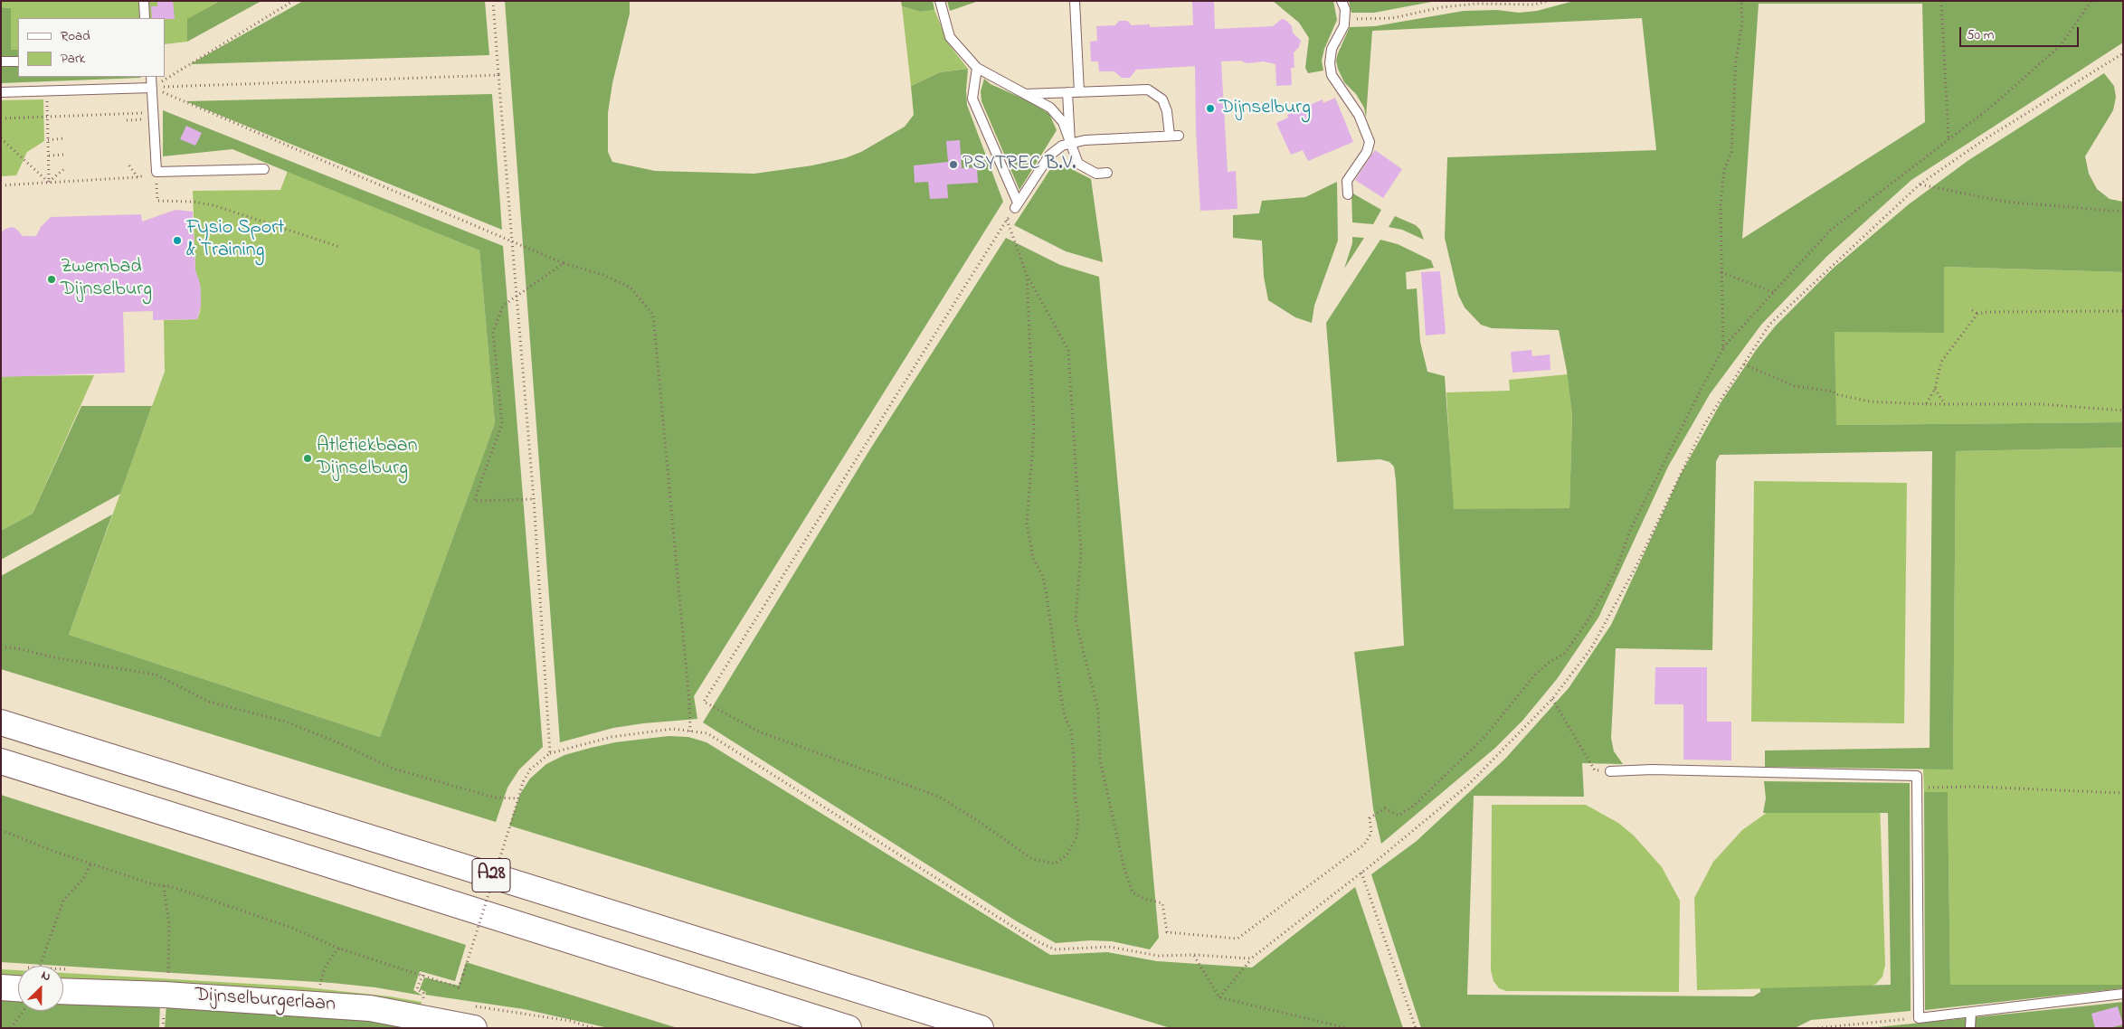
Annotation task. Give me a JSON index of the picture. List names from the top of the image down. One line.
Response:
{"streets":{"main road":["A28","Dijnselburgerlaan"]},"places":["Dijnselburg","PSYTREC B.V.","Fysio Sport & Training","Zwembad Dijnselburg","Atletiekbaan Dijnselburg"],"legend":["Road","Park"],"scale_bar":"50 m","north":"top right"}
